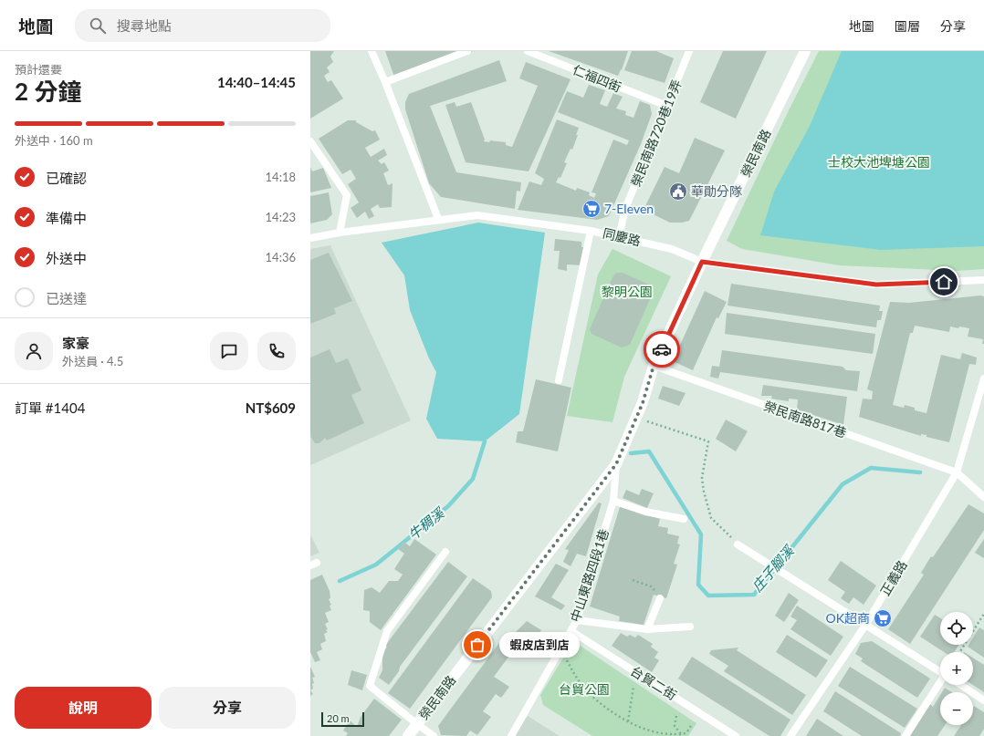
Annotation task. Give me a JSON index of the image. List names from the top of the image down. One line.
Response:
{"streets":{"street":["榮民南路"],"lane":["仁福四街","榮民南路720巷19弄","同慶路","榮民南路817巷","中山東路四段1巷","正義路","台貿二街"]},"crossings":[["仁福四街","榮民南路720巷19弄"],["榮民南路720巷19弄","同慶路"],["榮民南路","同慶路"],["榮民南路","榮民南路817巷"],["榮民南路","中山東路四段1巷"],["榮民南路817巷","正義路"],["中山東路四段1巷","台貿二街"]],"water":["牛稠溪","庄子腳溪"],"parks":["士校大池埤塘公園","黎明公園","台貿公園"],"places":{"public building":["華勛分隊"],"supermarket":["7-Eleven","OK超商"],"other":["蝦皮店到店"]},"scale_bar":"20 m","page":{"header":"地圖","search":"搜尋地點","nav":["地圖","圖層","分享"],"heading":["2 分鐘","預計還要","14:40–14:45"],"panel":["家豪","外送員 · 4.5","訂單 #1404","NT$609"],"bar":"外送中 · 160 m","list":[["已確認","14:18"],["準備中","14:23"],["外送中","14:36"],"已送達"],"map_buttons":["+","−"],"bubble":"蝦皮店到店","buttons":["說明","分享"],"scale":"20 m"}}
